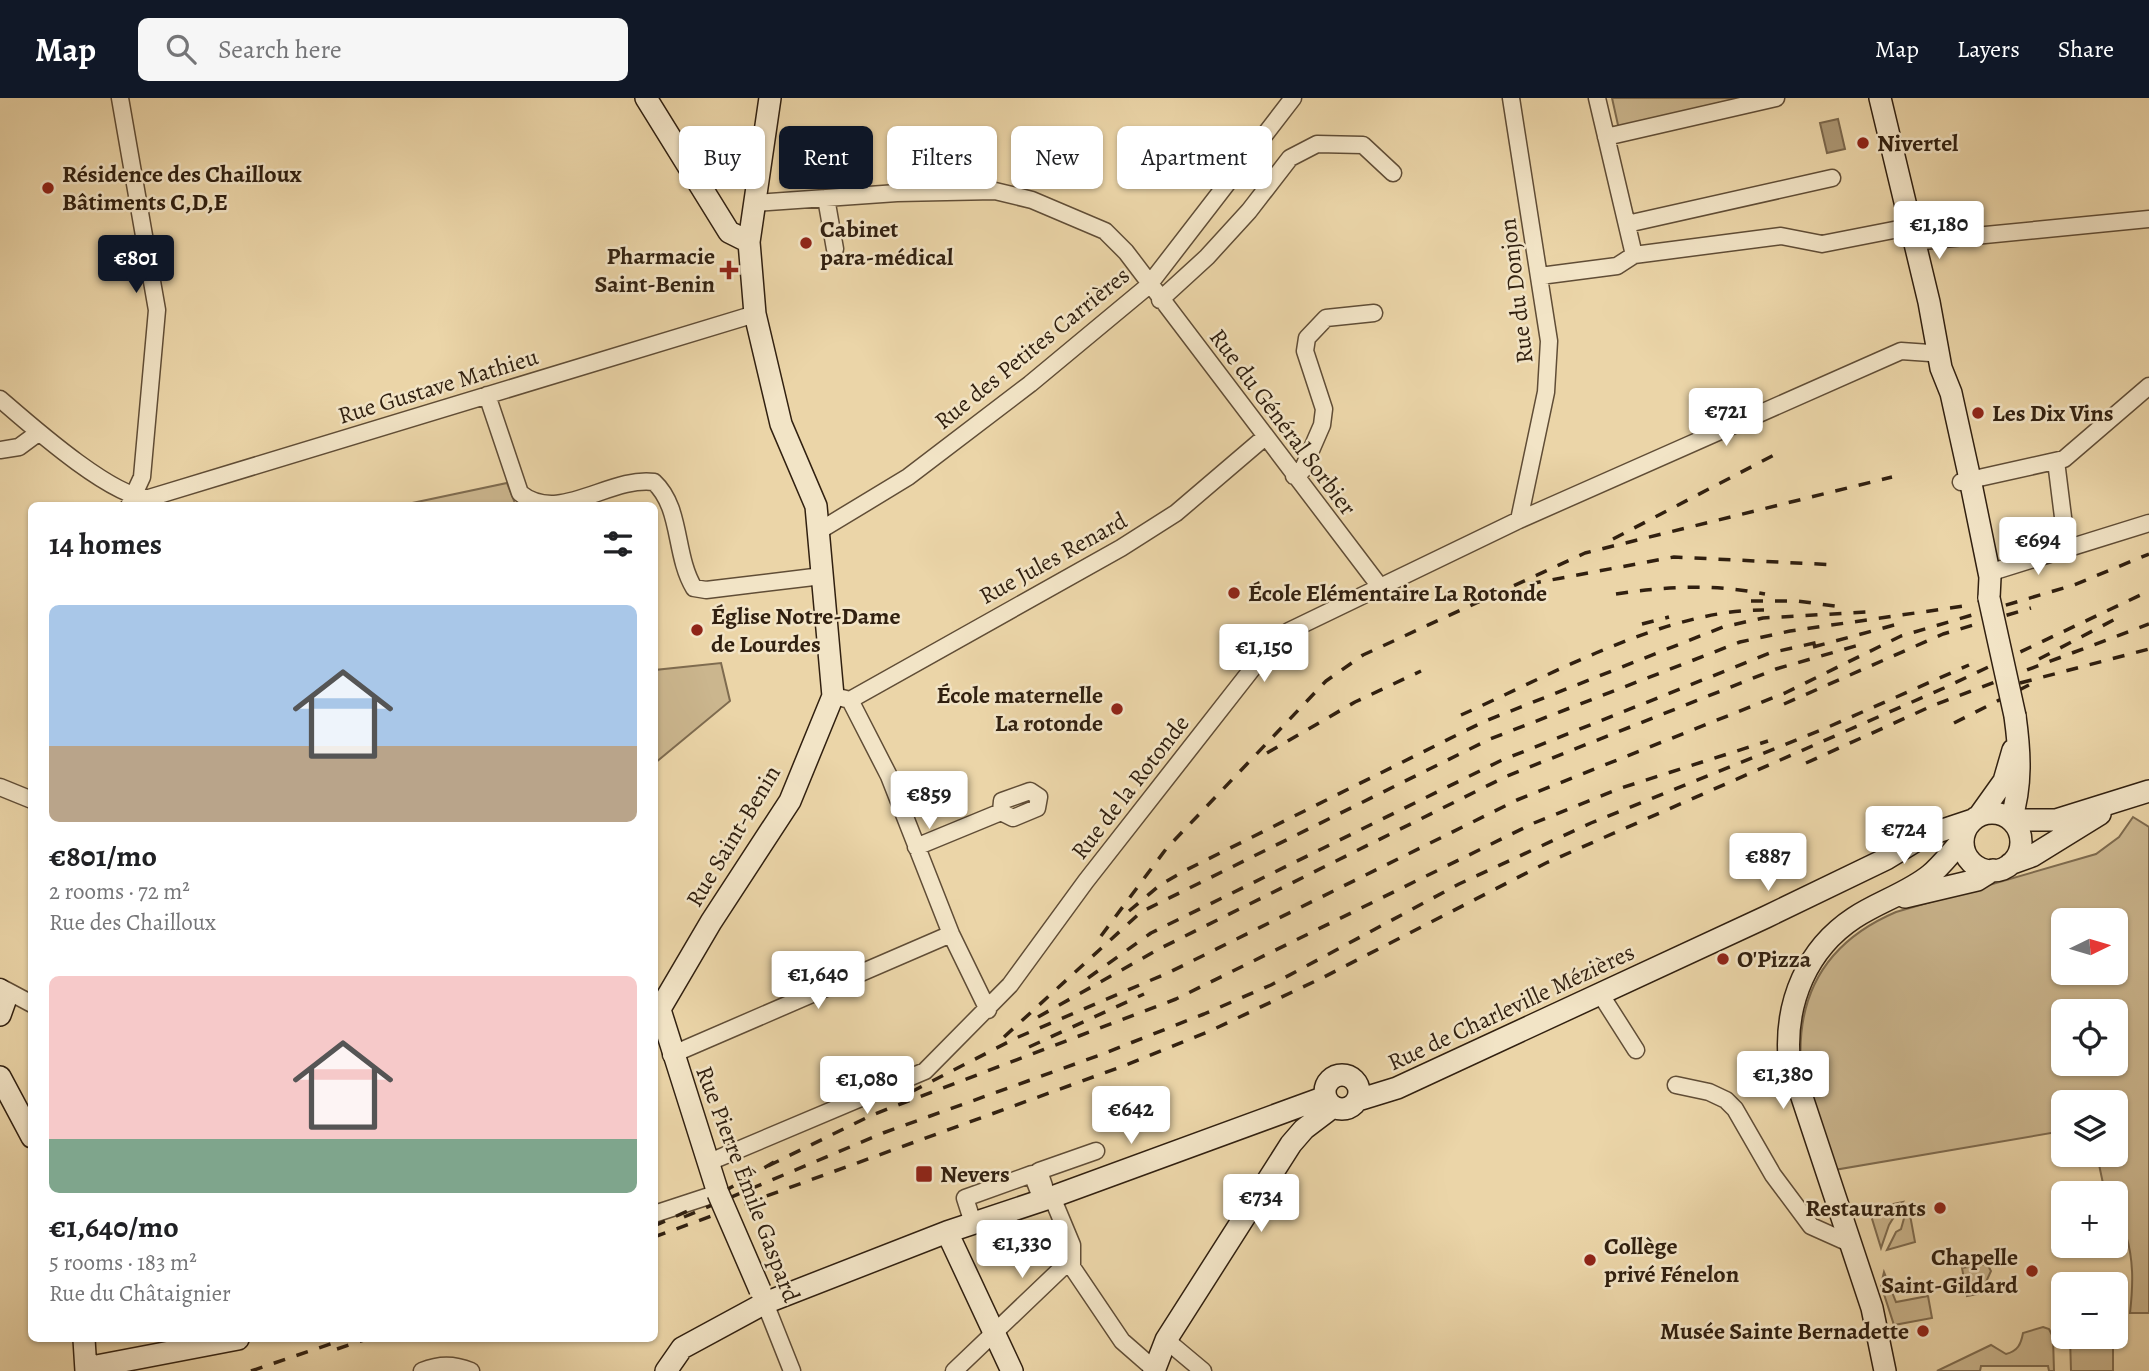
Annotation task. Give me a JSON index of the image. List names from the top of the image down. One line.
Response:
{"streets":{"main road":["Rue Saint-Benin","Rue de Charleville Mézières","Rue Pierre Émile Gaspard"],"street":["Rue du Donjon","Rue des Petites Carrières","Rue Gustave Mathieu","Rue du Général Sorbier","Rue Jules Renard","Rue de la Rotonde"]},"crossings":[["Rue du Donjon","Rue de la Rotonde"],["Rue des Petites Carrières","Rue du Général Sorbier"],["Rue des Petites Carrières","Rue Saint-Benin"],["Rue Gustave Mathieu","Rue Saint-Benin"],["Rue du Général Sorbier","Rue Jules Renard"],["Rue du Général Sorbier","Rue de la Rotonde"],["Rue du Général Sorbier","Rue Saint-Benin"],["Rue Jules Renard","Rue Saint-Benin"],["Rue de la Rotonde","Rue Pierre Émile Gaspard"],["Rue Saint-Benin","Rue Pierre Émile Gaspard"]],"places":{"other":["Nivertel","Résidence des Chailloux Bâtiments C,D,E","Cabinet para-médical","Les Dix Vins","École Elémentaire La Rotonde","Église Notre-Dame de Lourdes","École maternelle La rotonde","O'Pizza","Restaurants","Collège privé Fénelon","Chapelle Saint-Gildard","Musée Sainte Bernadette"],"health":["Pharmacie Saint-Benin"],"transit":["Nevers"]},"north":"right","page":{"header":"Map","search":"Search here","nav":["Map","Layers","Share"],"chip":["Buy","Rent","Filters","New","Apartment"],"price":["€1,180","€801","€721","€694","€1,150","€859","€724","€887","€1,640","€1,380","€1,080","€642","€734","€1,330"],"heading":"14 homes","list":[{"name":"€801/mo","note":"2 rooms · 72 m² · Rue des Chailloux"},{"name":"€1,640/mo","note":"5 rooms · 183 m² · Rue du Châtaignier"}],"map_buttons":["+","−"]}}
